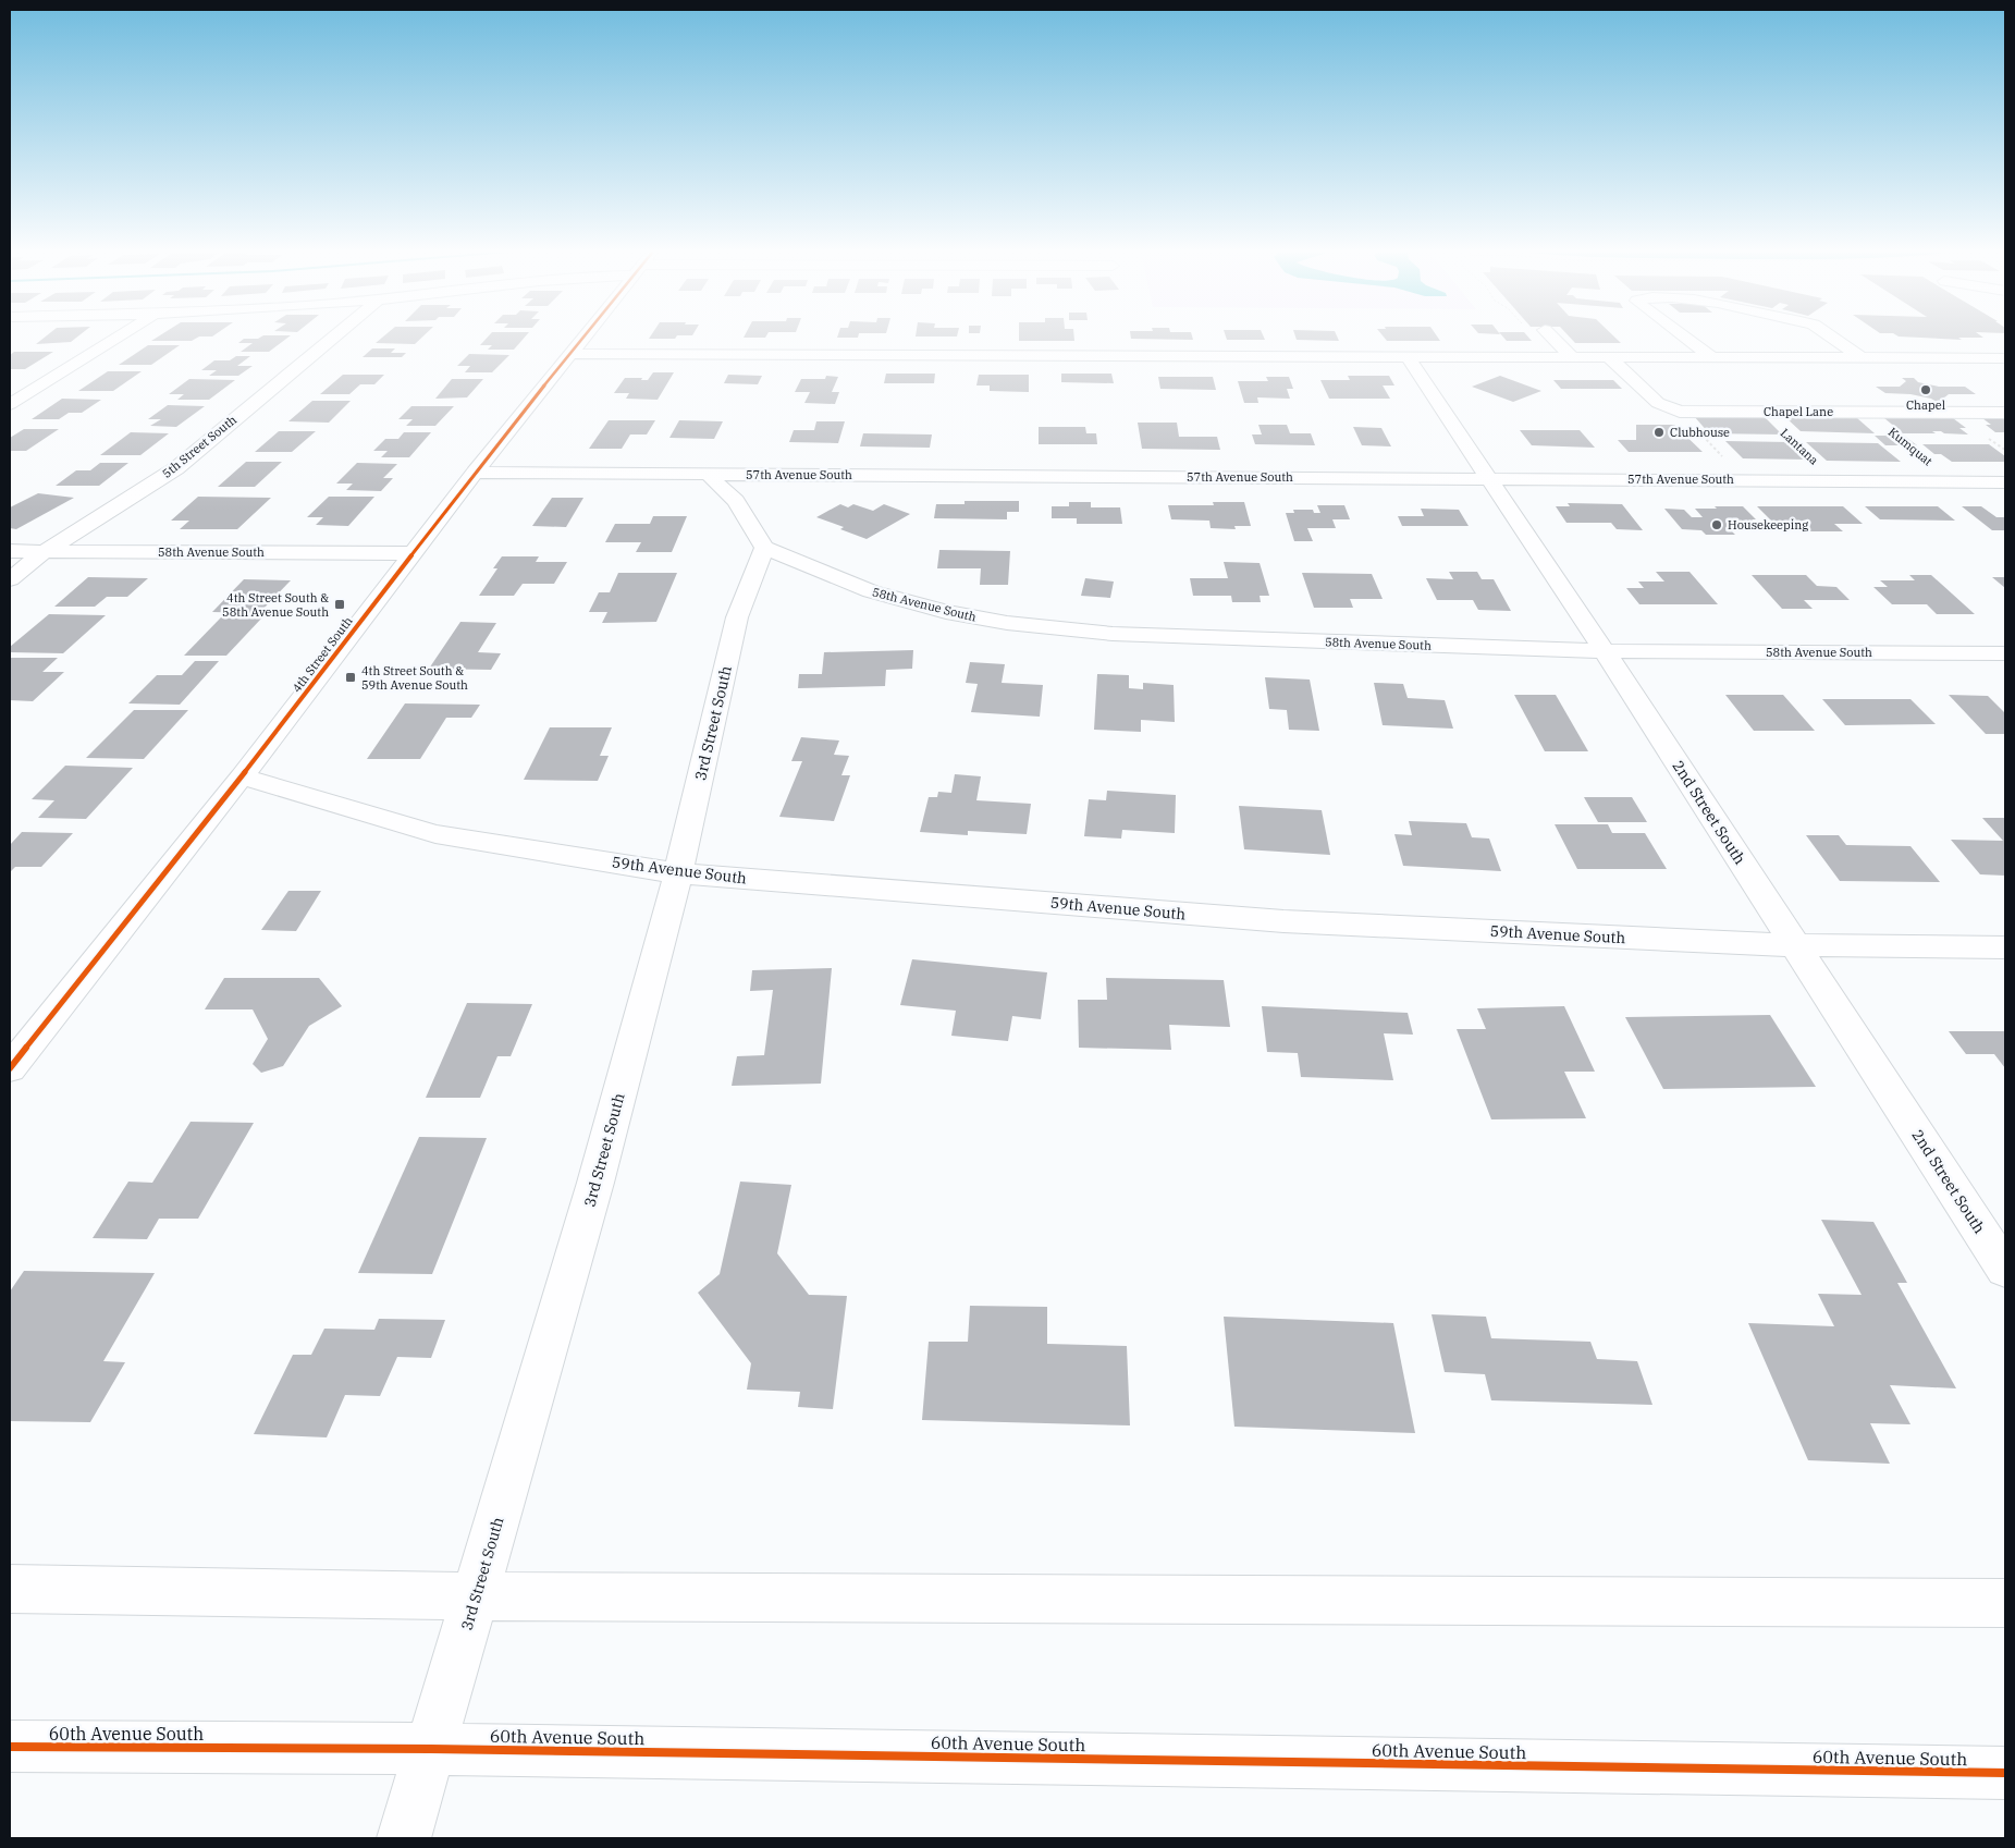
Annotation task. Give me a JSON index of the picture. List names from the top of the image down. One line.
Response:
{"streets":{"street":["Chapel Lane","5th Street South","57th Avenue South","58th Avenue South","4th Street South","3rd Street South","2nd Street South","59th Avenue South","60th Avenue South"],"path":["Lantana","Kumquat"]},"crossings":[["Chapel Lane","Lantana"],["Chapel Lane","Kumquat"],["5th Street South","58th Avenue South"],["Lantana","57th Avenue South"],["Kumquat","57th Avenue South"],["57th Avenue South","4th Street South"],["57th Avenue South","2nd Street South"],["58th Avenue South","4th Street South"],["58th Avenue South","3rd Street South"],["58th Avenue South","2nd Street South"],["4th Street South","59th Avenue South"],["3rd Street South","59th Avenue South"],["3rd Street South","60th Avenue South"],["2nd Street South","59th Avenue South"]],"places":{"other":["Chapel","Clubhouse","Housekeeping"],"transit":["4th Street South & 58th Avenue South","4th Street South & 59th Avenue South"]}}
